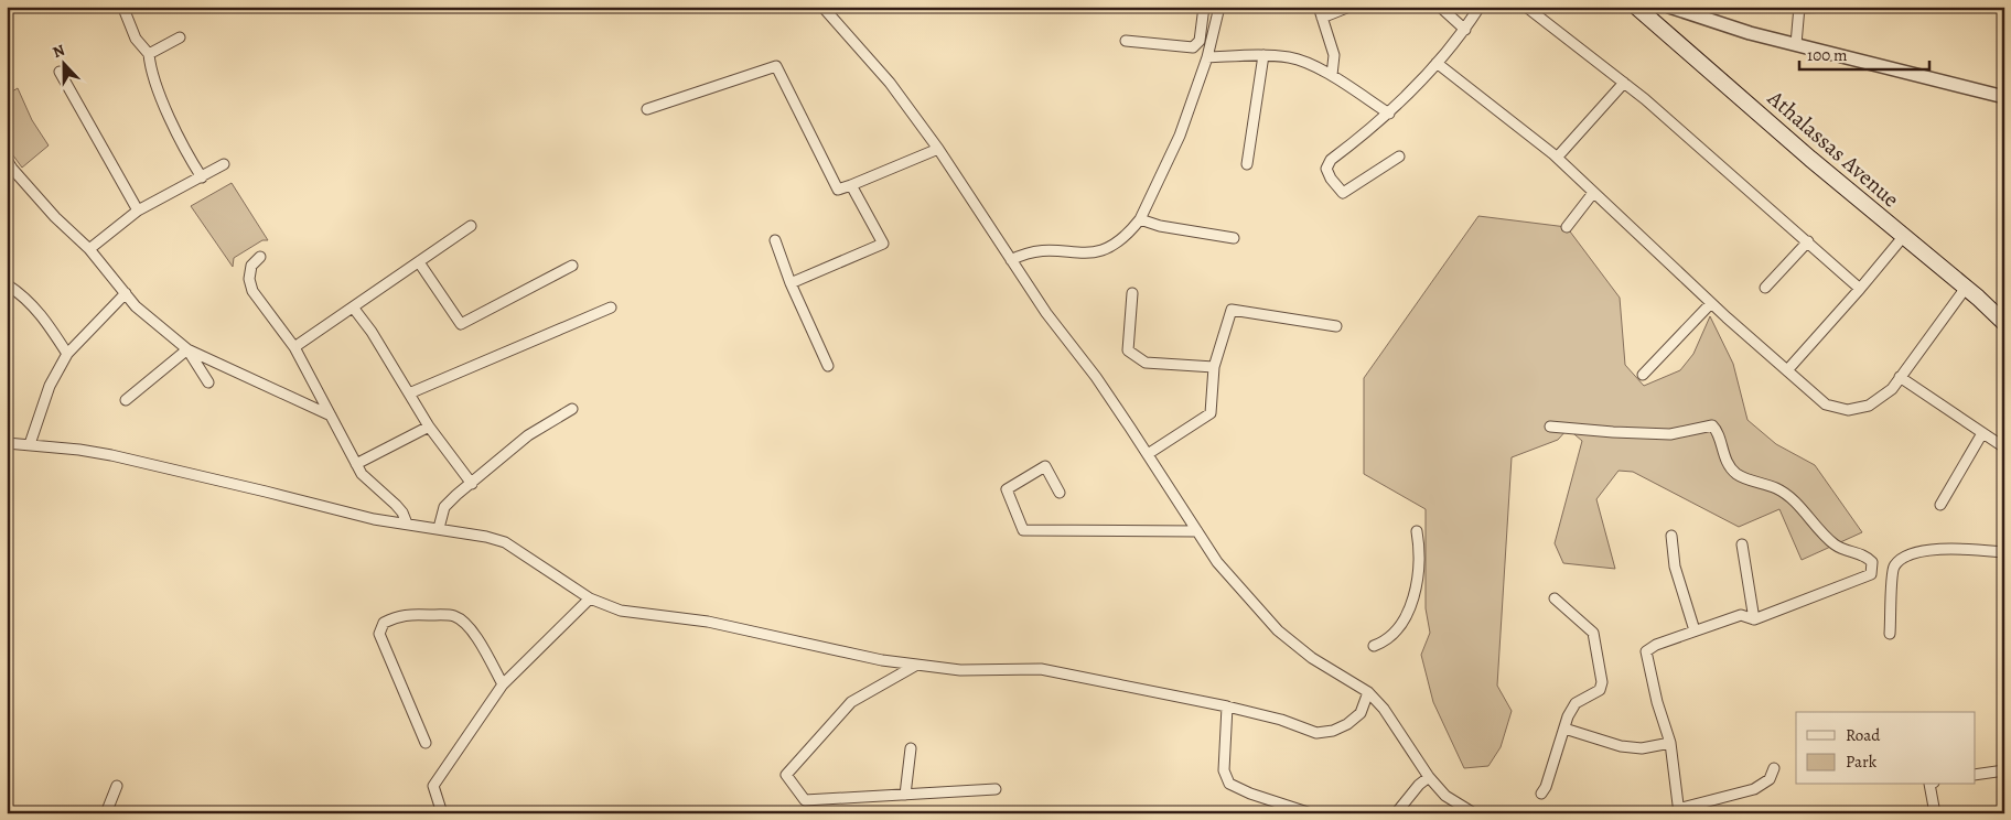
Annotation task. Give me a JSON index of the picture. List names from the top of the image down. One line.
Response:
{"streets":{"main road":["Athalassas Avenue"]},"legend":["Road","Park"],"scale_bar":"100 m","north":"top"}
